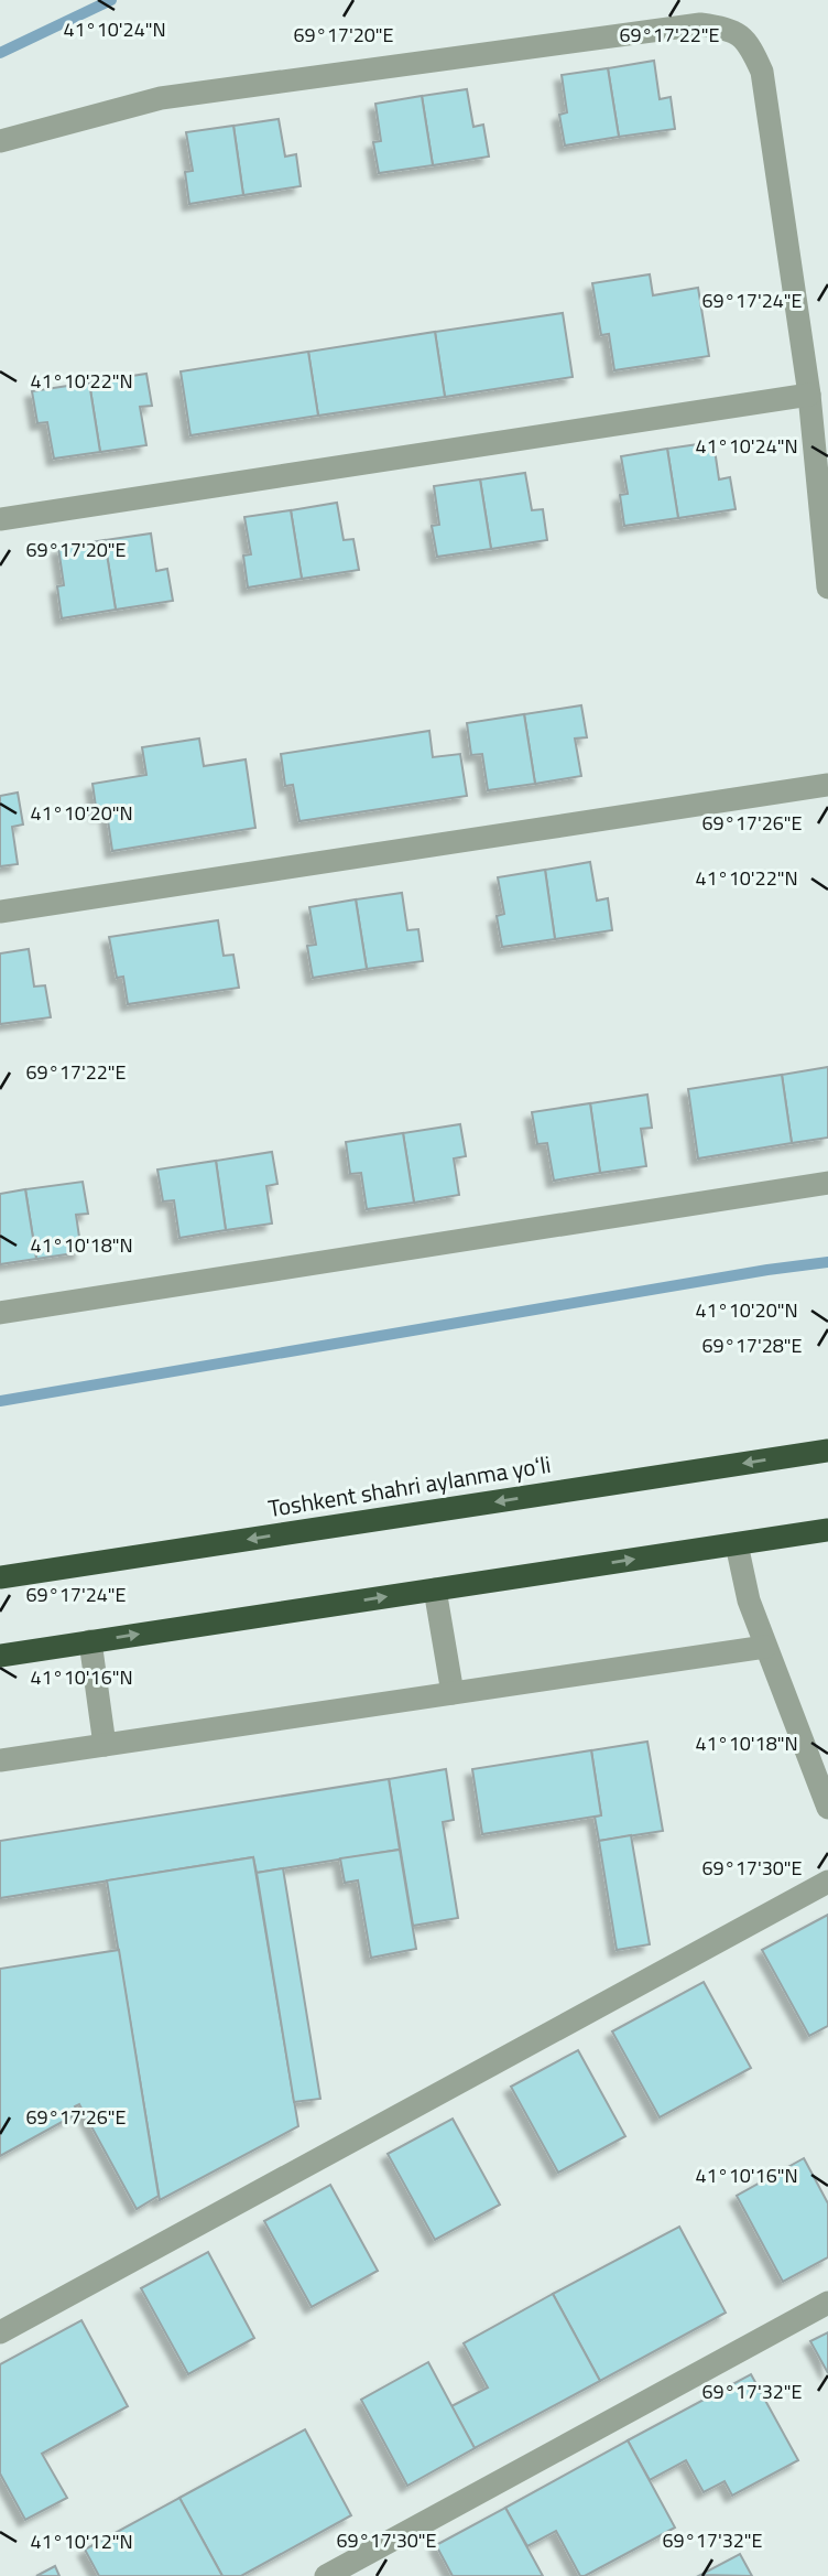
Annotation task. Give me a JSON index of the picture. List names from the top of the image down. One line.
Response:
{"streets":{"highway":["Toshkent shahri aylanma yoʻli"]},"coordinates":["41°10'24\"N","69°17'20\"E","69°17'22\"E","69°17'24\"E","41°10'22\"N","41°10'20\"N","69°17'26\"E","41°10'18\"N","69°17'28\"E","41°10'16\"N","69°17'30\"E","69°17'32\"E","41°10'12\"N"]}
